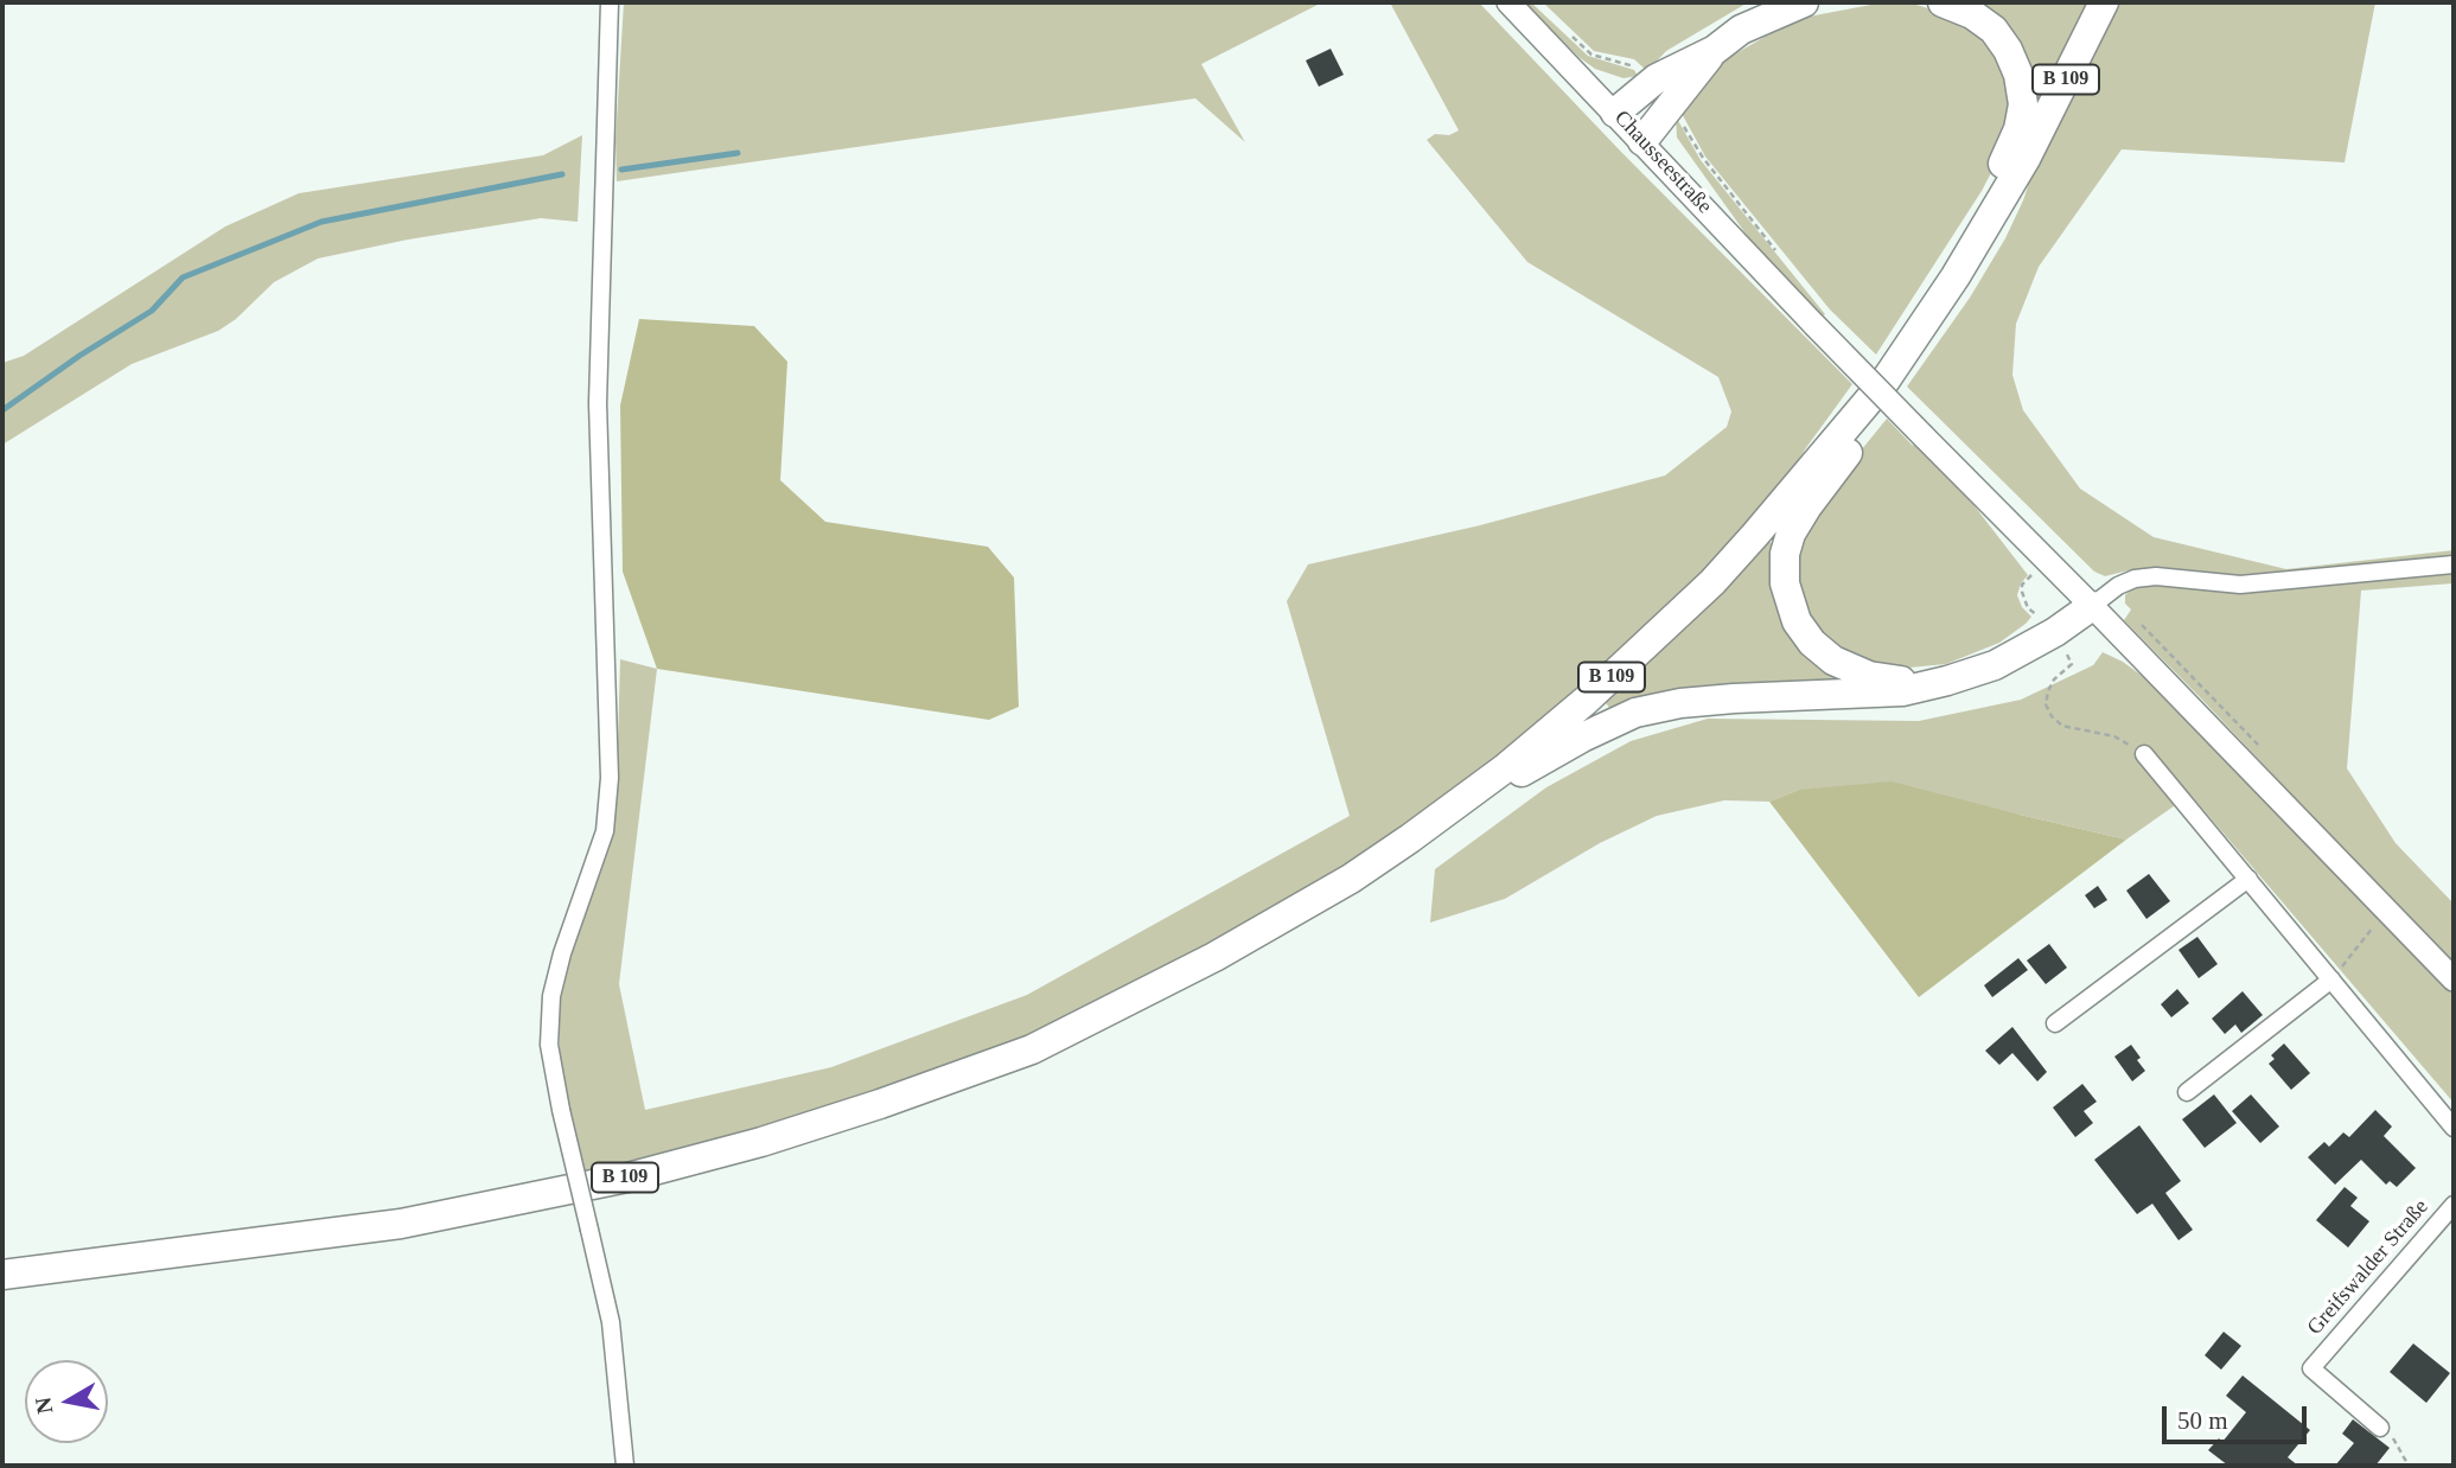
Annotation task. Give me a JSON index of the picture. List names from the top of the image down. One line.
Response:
{"streets":{"highway":["B 109"],"main road":["Chausseestraße"],"street":["Greifswalder Straße"]},"scale_bar":"50 m","north":"left"}
